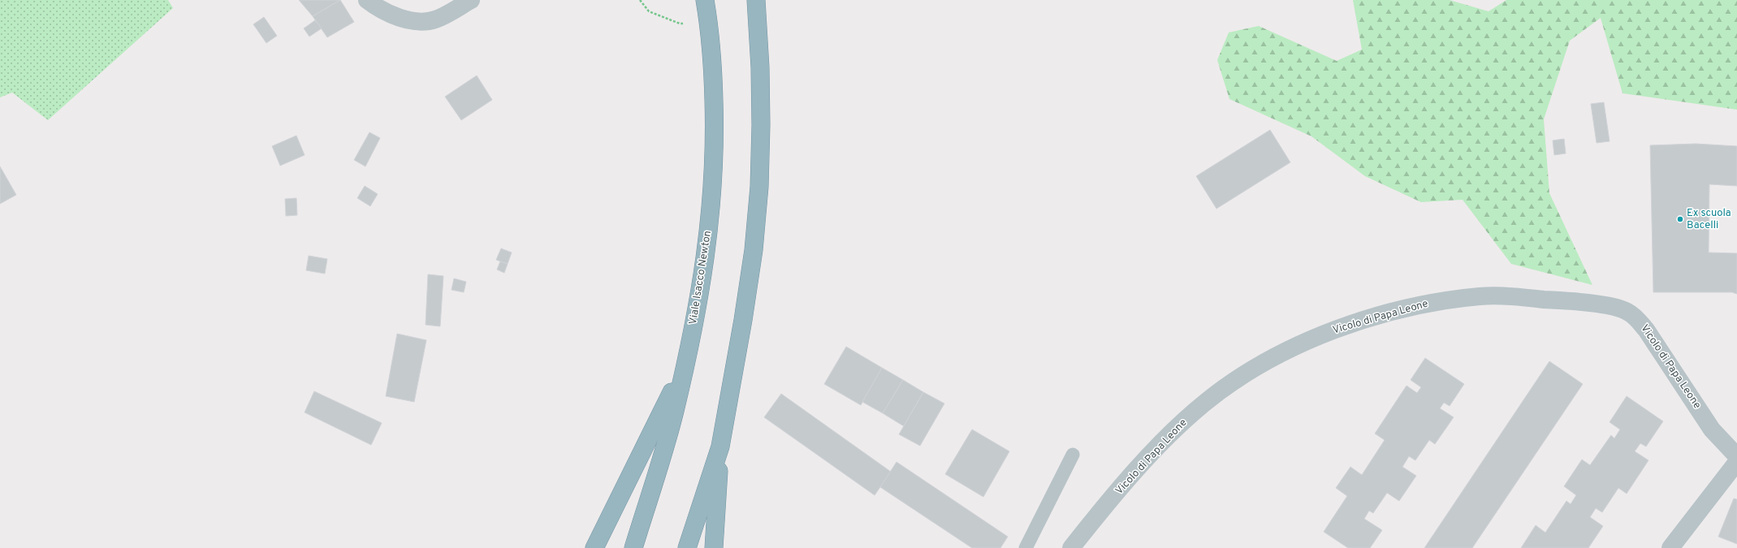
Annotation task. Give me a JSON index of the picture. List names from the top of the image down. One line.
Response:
{"streets":{"highway":["Viale Isacco Newton"],"street":["Vicolo di Papa Leone"]},"places":["Ex scuola Bacelli"]}
